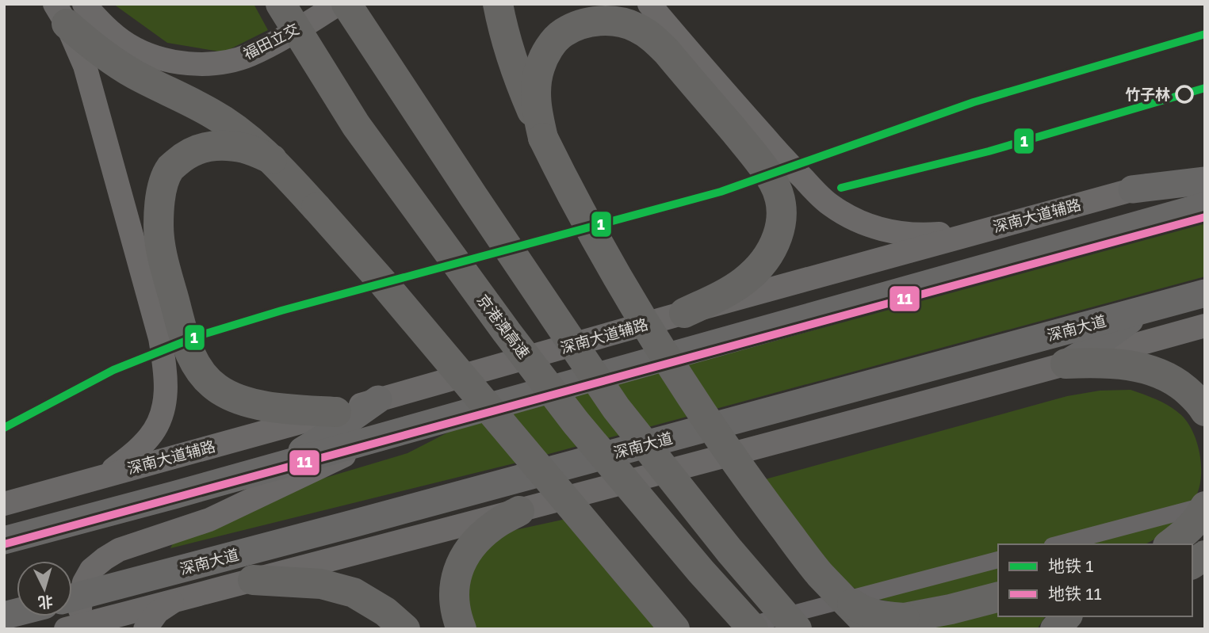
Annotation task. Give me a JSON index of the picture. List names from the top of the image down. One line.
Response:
{"streets":{"highway":["京港澳高速"],"main road":["福田立交","深南大道辅路","深南大道"]},"places":["竹子林"],"lines":["metro line 1","metro line 11"],"legend":["地铁 1","地铁 11"],"north":"bottom"}
